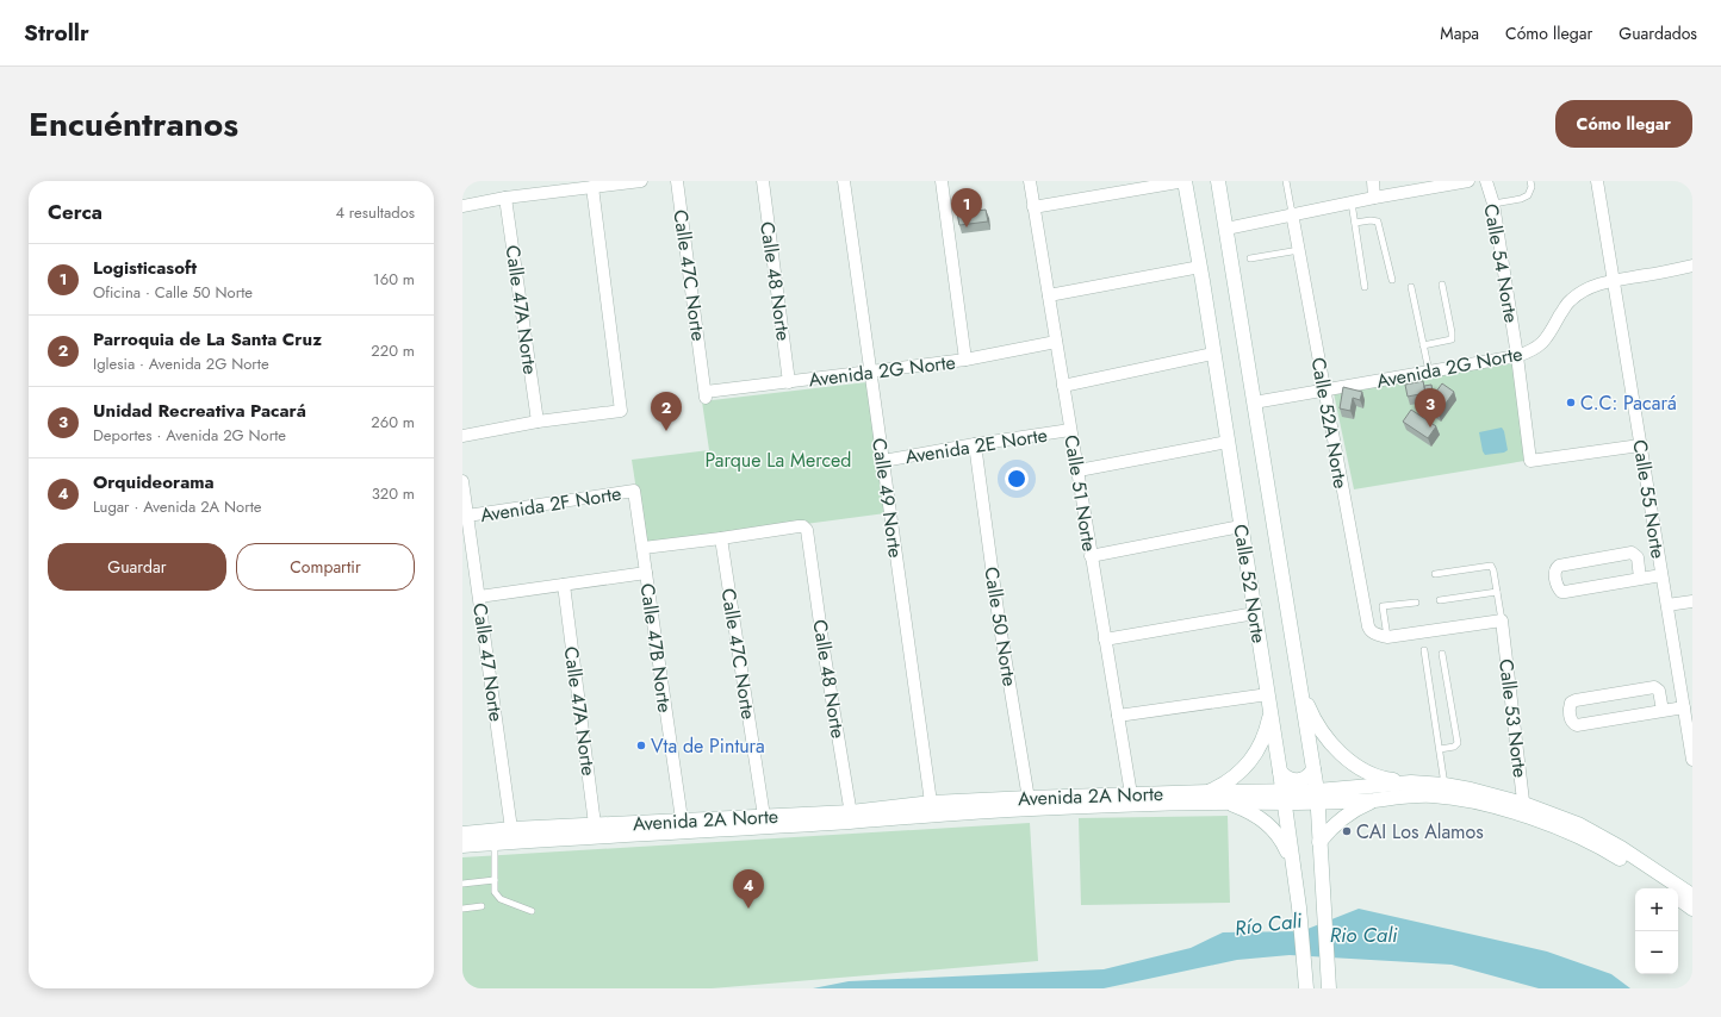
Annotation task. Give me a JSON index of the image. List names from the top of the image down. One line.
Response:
{"streets":{"main road":["Calle 52 Norte","Avenida 2A Norte"],"street":["Calle 54 Norte","Calle 47C Norte","Calle 48 Norte","Calle 47A Norte","Avenida 2G Norte","Calle 52A Norte","Avenida 2E Norte","Calle 51 Norte","Calle 49 Norte","Calle 55 Norte","Avenida 2F Norte","Calle 50 Norte","Calle 47B Norte","Calle 47 Norte","Calle 53 Norte"]},"crossings":[["Calle 54 Norte","Avenida 2G Norte"],["Calle 54 Norte","Calle 55 Norte"],["Calle 47C Norte","Calle 48 Norte"],["Calle 47C Norte","Avenida 2G Norte"],["Calle 47C Norte","Avenida 2A Norte"],["Calle 48 Norte","Avenida 2G Norte"],["Calle 48 Norte","Avenida 2A Norte"],["Calle 47A Norte","Avenida 2A Norte"],["Avenida 2G Norte","Calle 52A Norte"],["Avenida 2G Norte","Calle 51 Norte"],["Avenida 2G Norte","Calle 49 Norte"],["Avenida 2G Norte","Calle 55 Norte"],["Avenida 2G Norte","Calle 52 Norte"],["Avenida 2E Norte","Calle 51 Norte"],["Avenida 2E Norte","Calle 49 Norte"],["Avenida 2E Norte","Calle 50 Norte"],["Calle 51 Norte","Avenida 2A Norte"],["Calle 49 Norte","Avenida 2A Norte"],["Avenida 2F Norte","Calle 47B Norte"],["Avenida 2F Norte","Calle 47 Norte"],["Calle 52 Norte","Avenida 2A Norte"],["Calle 50 Norte","Avenida 2A Norte"],["Calle 47B Norte","Avenida 2A Norte"],["Calle 47 Norte","Avenida 2A Norte"],["Calle 53 Norte","Avenida 2A Norte"]],"water":["Río Cali","Rio Cali"],"parks":["Parque La Merced"],"places":["C.C: Pacará","Vta de Pintura","CAI Los Alamos"],"page":{"header":"Strollr","nav":["Mapa","Cómo llegar","Guardados"],"title":"Encuéntranos","buttons":["Cómo llegar",["Guardar","Compartir"]],"heading":["Cerca","4 resultados"],"pins":["1","3","2","4"],"list":[{"mark":"1","name":"Logisticasoft","note":"Oficina · Calle 50 Norte","value":"160 m"},{"mark":"2","name":"Parroquia de La Santa Cruz","note":"Iglesia · Avenida 2G Norte","value":"220 m"},{"mark":"3","name":"Unidad Recreativa Pacará","note":"Deportes · Avenida 2G Norte","value":"260 m"},{"mark":"4","name":"Orquideorama","note":"Lugar · Avenida 2A Norte","value":"320 m"}],"map_buttons":["+","−"]}}
